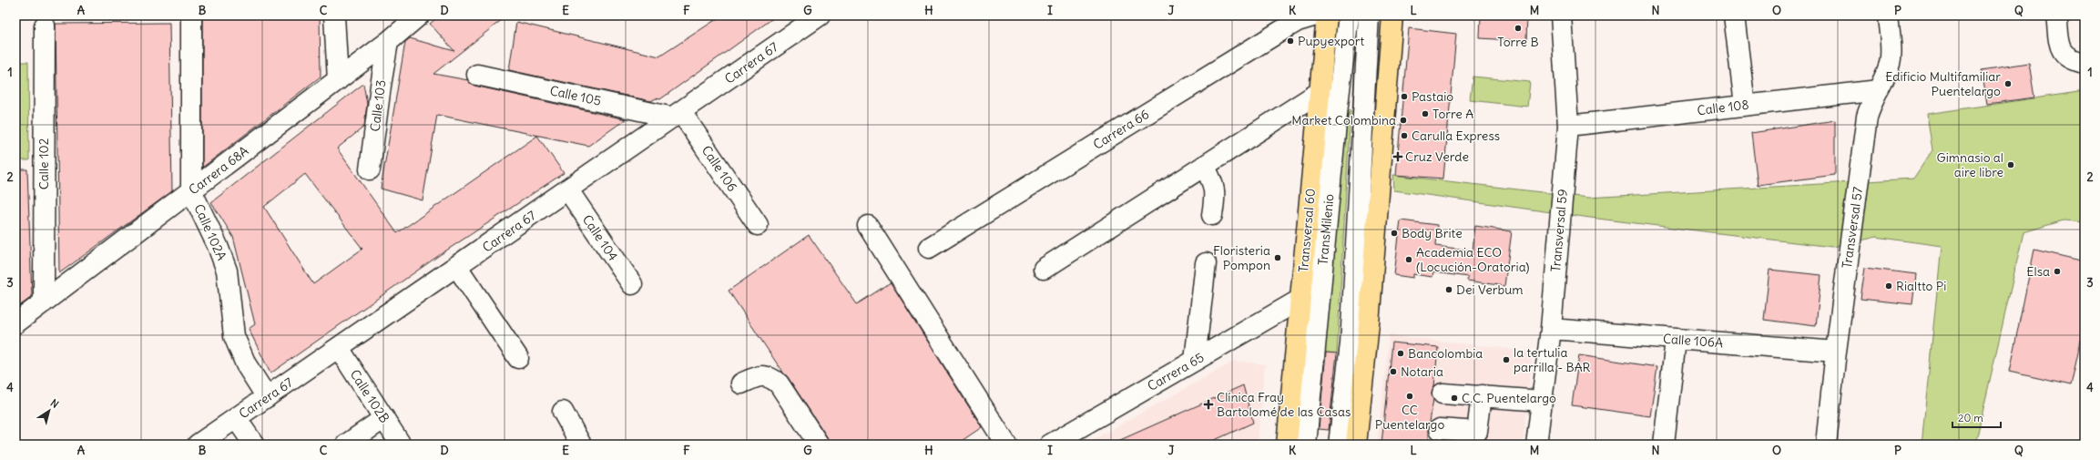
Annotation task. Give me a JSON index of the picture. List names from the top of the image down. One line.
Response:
{"streets":{"main road":["Transversal 60"],"street":["Carrera 67","Calle 105","Calle 103","Calle 108","Carrera 66","Calle 102","Calle 106","Carrera 68A","Transversal 57","TransMilenio","Transversal 59","Calle 102A","Calle 104","Calle 106A","Carrera 65","Calle 102B"]},"crossings":[["Carrera 67","Calle 105"],["Carrera 67","Calle 106"],["Carrera 67","Calle 102A"],["Carrera 67","Calle 104"],["Carrera 67","Calle 102B"],["Calle 105","Calle 106"],["Calle 103","Carrera 68A"],["Calle 108","Transversal 57"],["Calle 108","Transversal 59"],["Calle 102","Carrera 68A"],["Carrera 68A","Calle 102A"],["Transversal 57","Calle 106A"],["Transversal 60","Carrera 65"],["Transversal 59","Calle 106A"]],"places":{"other":["Torre B","Pupyexport","Edificio Multifamiliar Puentelargo","Pastaio","Torre A","Market Colombina","Carulla Express","Gimnasio al aire libre","Body Brite","Floristeria Pompon","Academia ECO (Locución-Oratoria)","Elsa","Rialtto Pi","Dei Verbum","Bancolombia","la tertulia parrilla - BAR","Notaria","CC Puentelargo","C.C. Puentelargo"],"health":["Cruz Verde","Clínica Fray Bartolomé de las Casas"]},"scale_bar":"20 m","north":"top right","grid":{"columns":["A","B","C","D","E","F","G","H","I","J","K","L","M","N","O","P","Q"],"rows":["1","2","3","4"]}}
